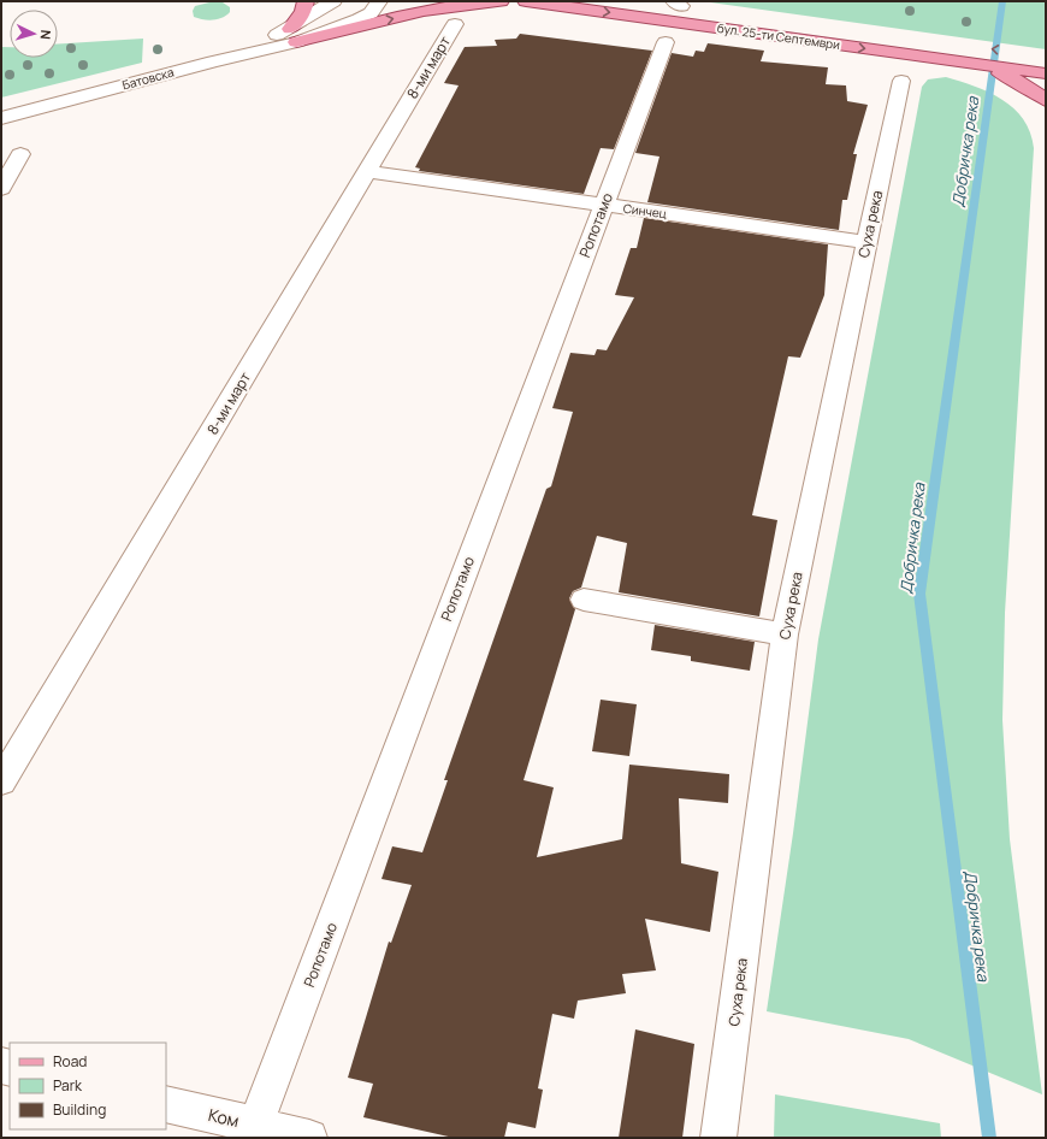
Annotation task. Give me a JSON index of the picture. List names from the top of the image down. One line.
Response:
{"streets":{"main road":["бул. 25-ти Септември"],"street":["8-ми март","Батовска","Синчец","Суха река","Ропотамо","Ком"]},"crossings":[["8-ми март","Синчец"],["Синчец","Суха река"],["Синчец","Ропотамо"],["Ропотамо","Ком"]],"one_way":["бул. 25-ти Септември"],"water":["Добричка река"],"legend":["Road","Park","Building"],"north":"right"}
